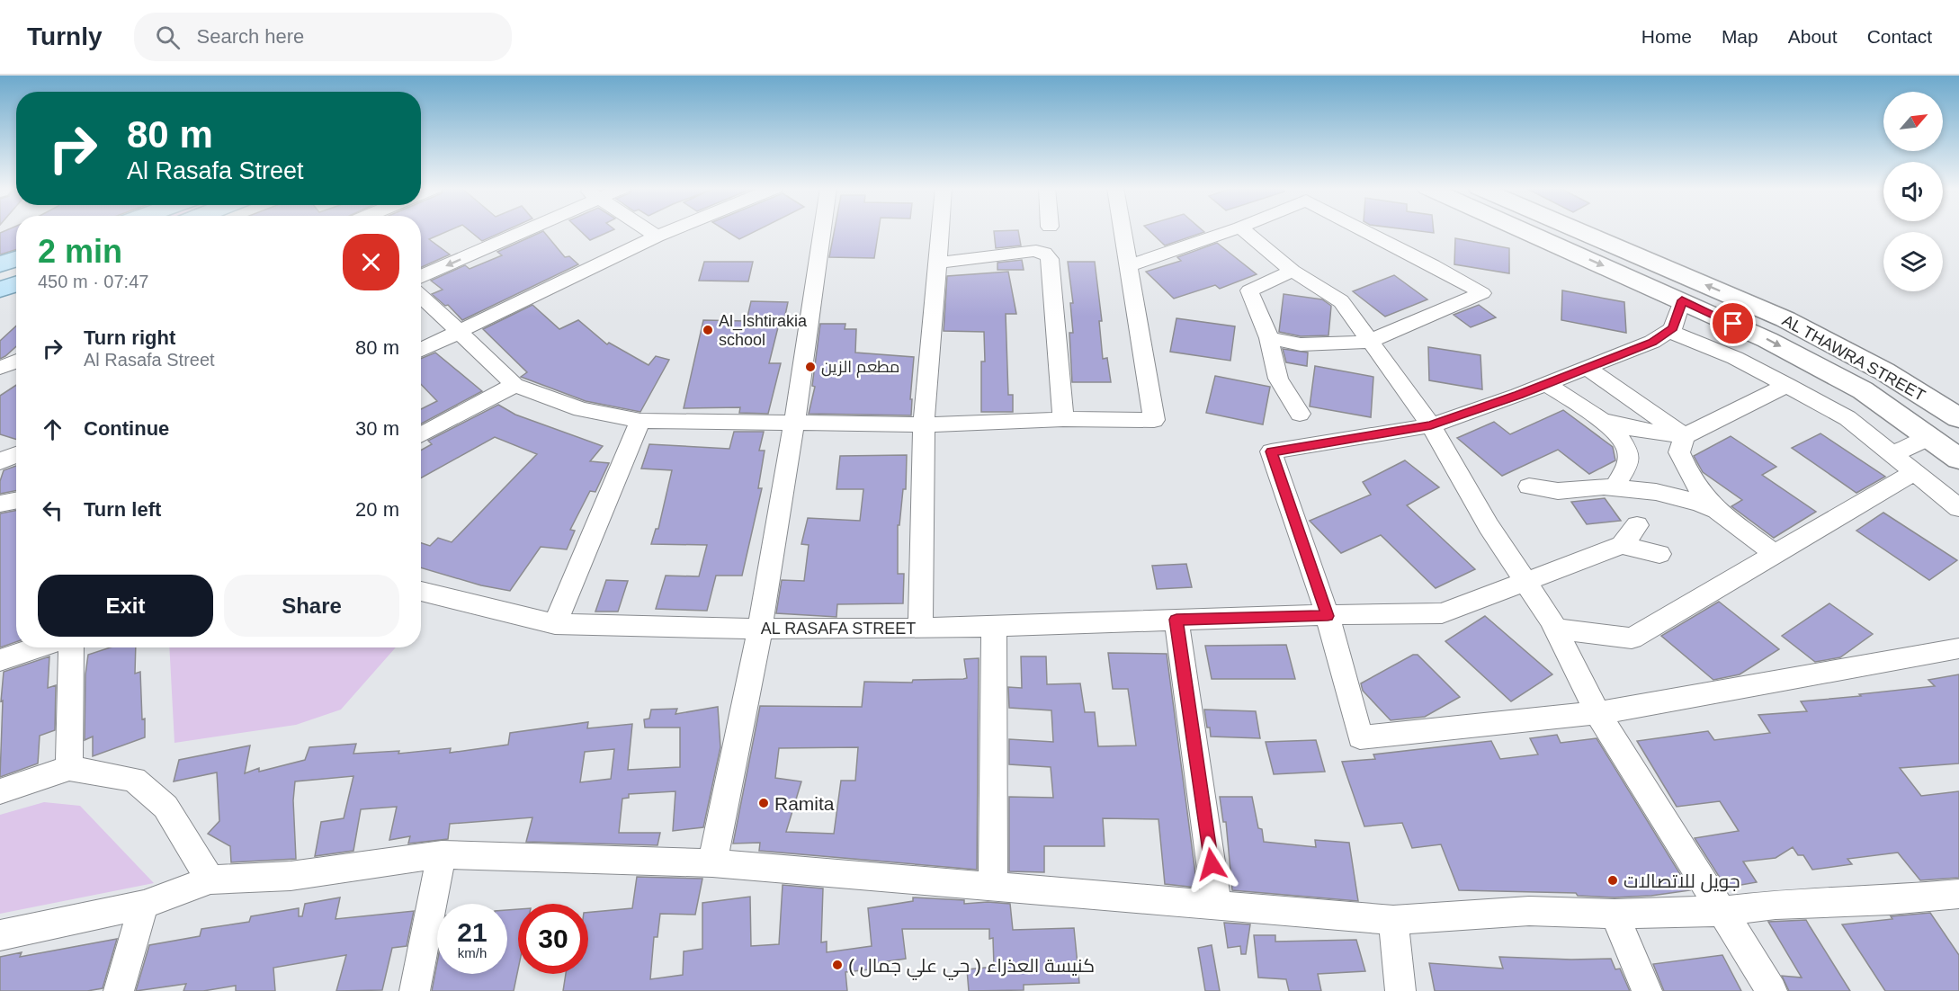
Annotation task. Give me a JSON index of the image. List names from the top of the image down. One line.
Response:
{"streets":{"main road":["AL THAWRA STREET"],"street":["AL RASAFA STREET"]},"places":["Al_Ishtirakia school","مطعم الزين","Ramita","جويل للاتصالات","كنيسة العذراء ( حي علي جمال )"],"north":"top right","page":{"header":"Turnly","search":"Search here","nav":["Home","Map","About","Contact"],"turn":["80 m","Al Rasafa Street"],"heading":["2 min","450 m · 07:47"],"list":[{"name":"Turn right","note":"Al Rasafa Street","value":"80 m"},{"name":"Continue","value":"30 m"},{"name":"Turn left","value":"20 m"}],"buttons":["Exit","Share"],"speed":"21 km/h","limit":"30"}}
